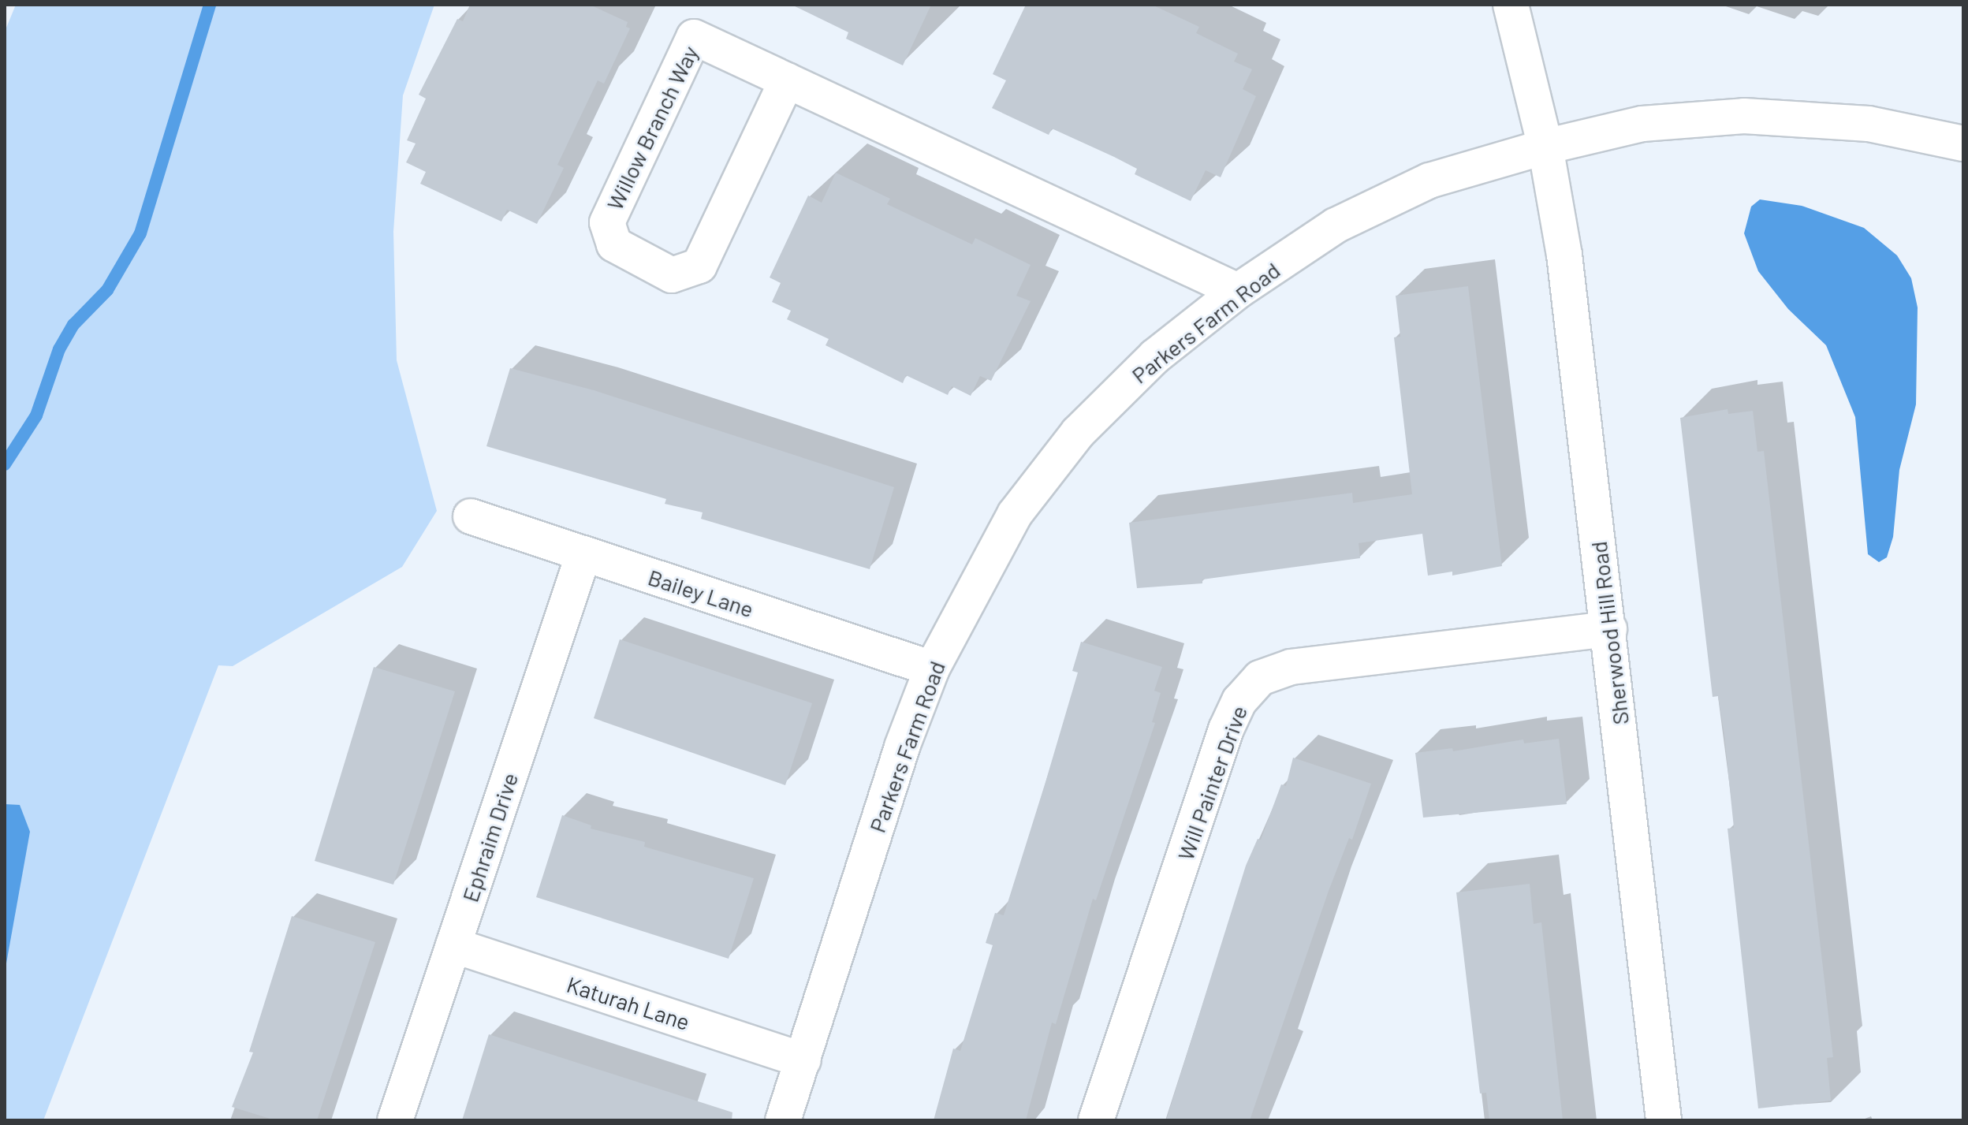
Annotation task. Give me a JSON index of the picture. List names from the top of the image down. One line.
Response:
{"streets":{"street":["Willow Branch Way","Parkers Farm Road","Bailey Lane","Sherwood Hill Road","Will Painter Drive","Ephraim Drive","Katurah Lane"]},"crossings":[["Willow Branch Way","Parkers Farm Road"],["Parkers Farm Road","Bailey Lane"],["Parkers Farm Road","Sherwood Hill Road"],["Parkers Farm Road","Katurah Lane"],["Bailey Lane","Ephraim Drive"],["Sherwood Hill Road","Will Painter Drive"],["Ephraim Drive","Katurah Lane"]]}
